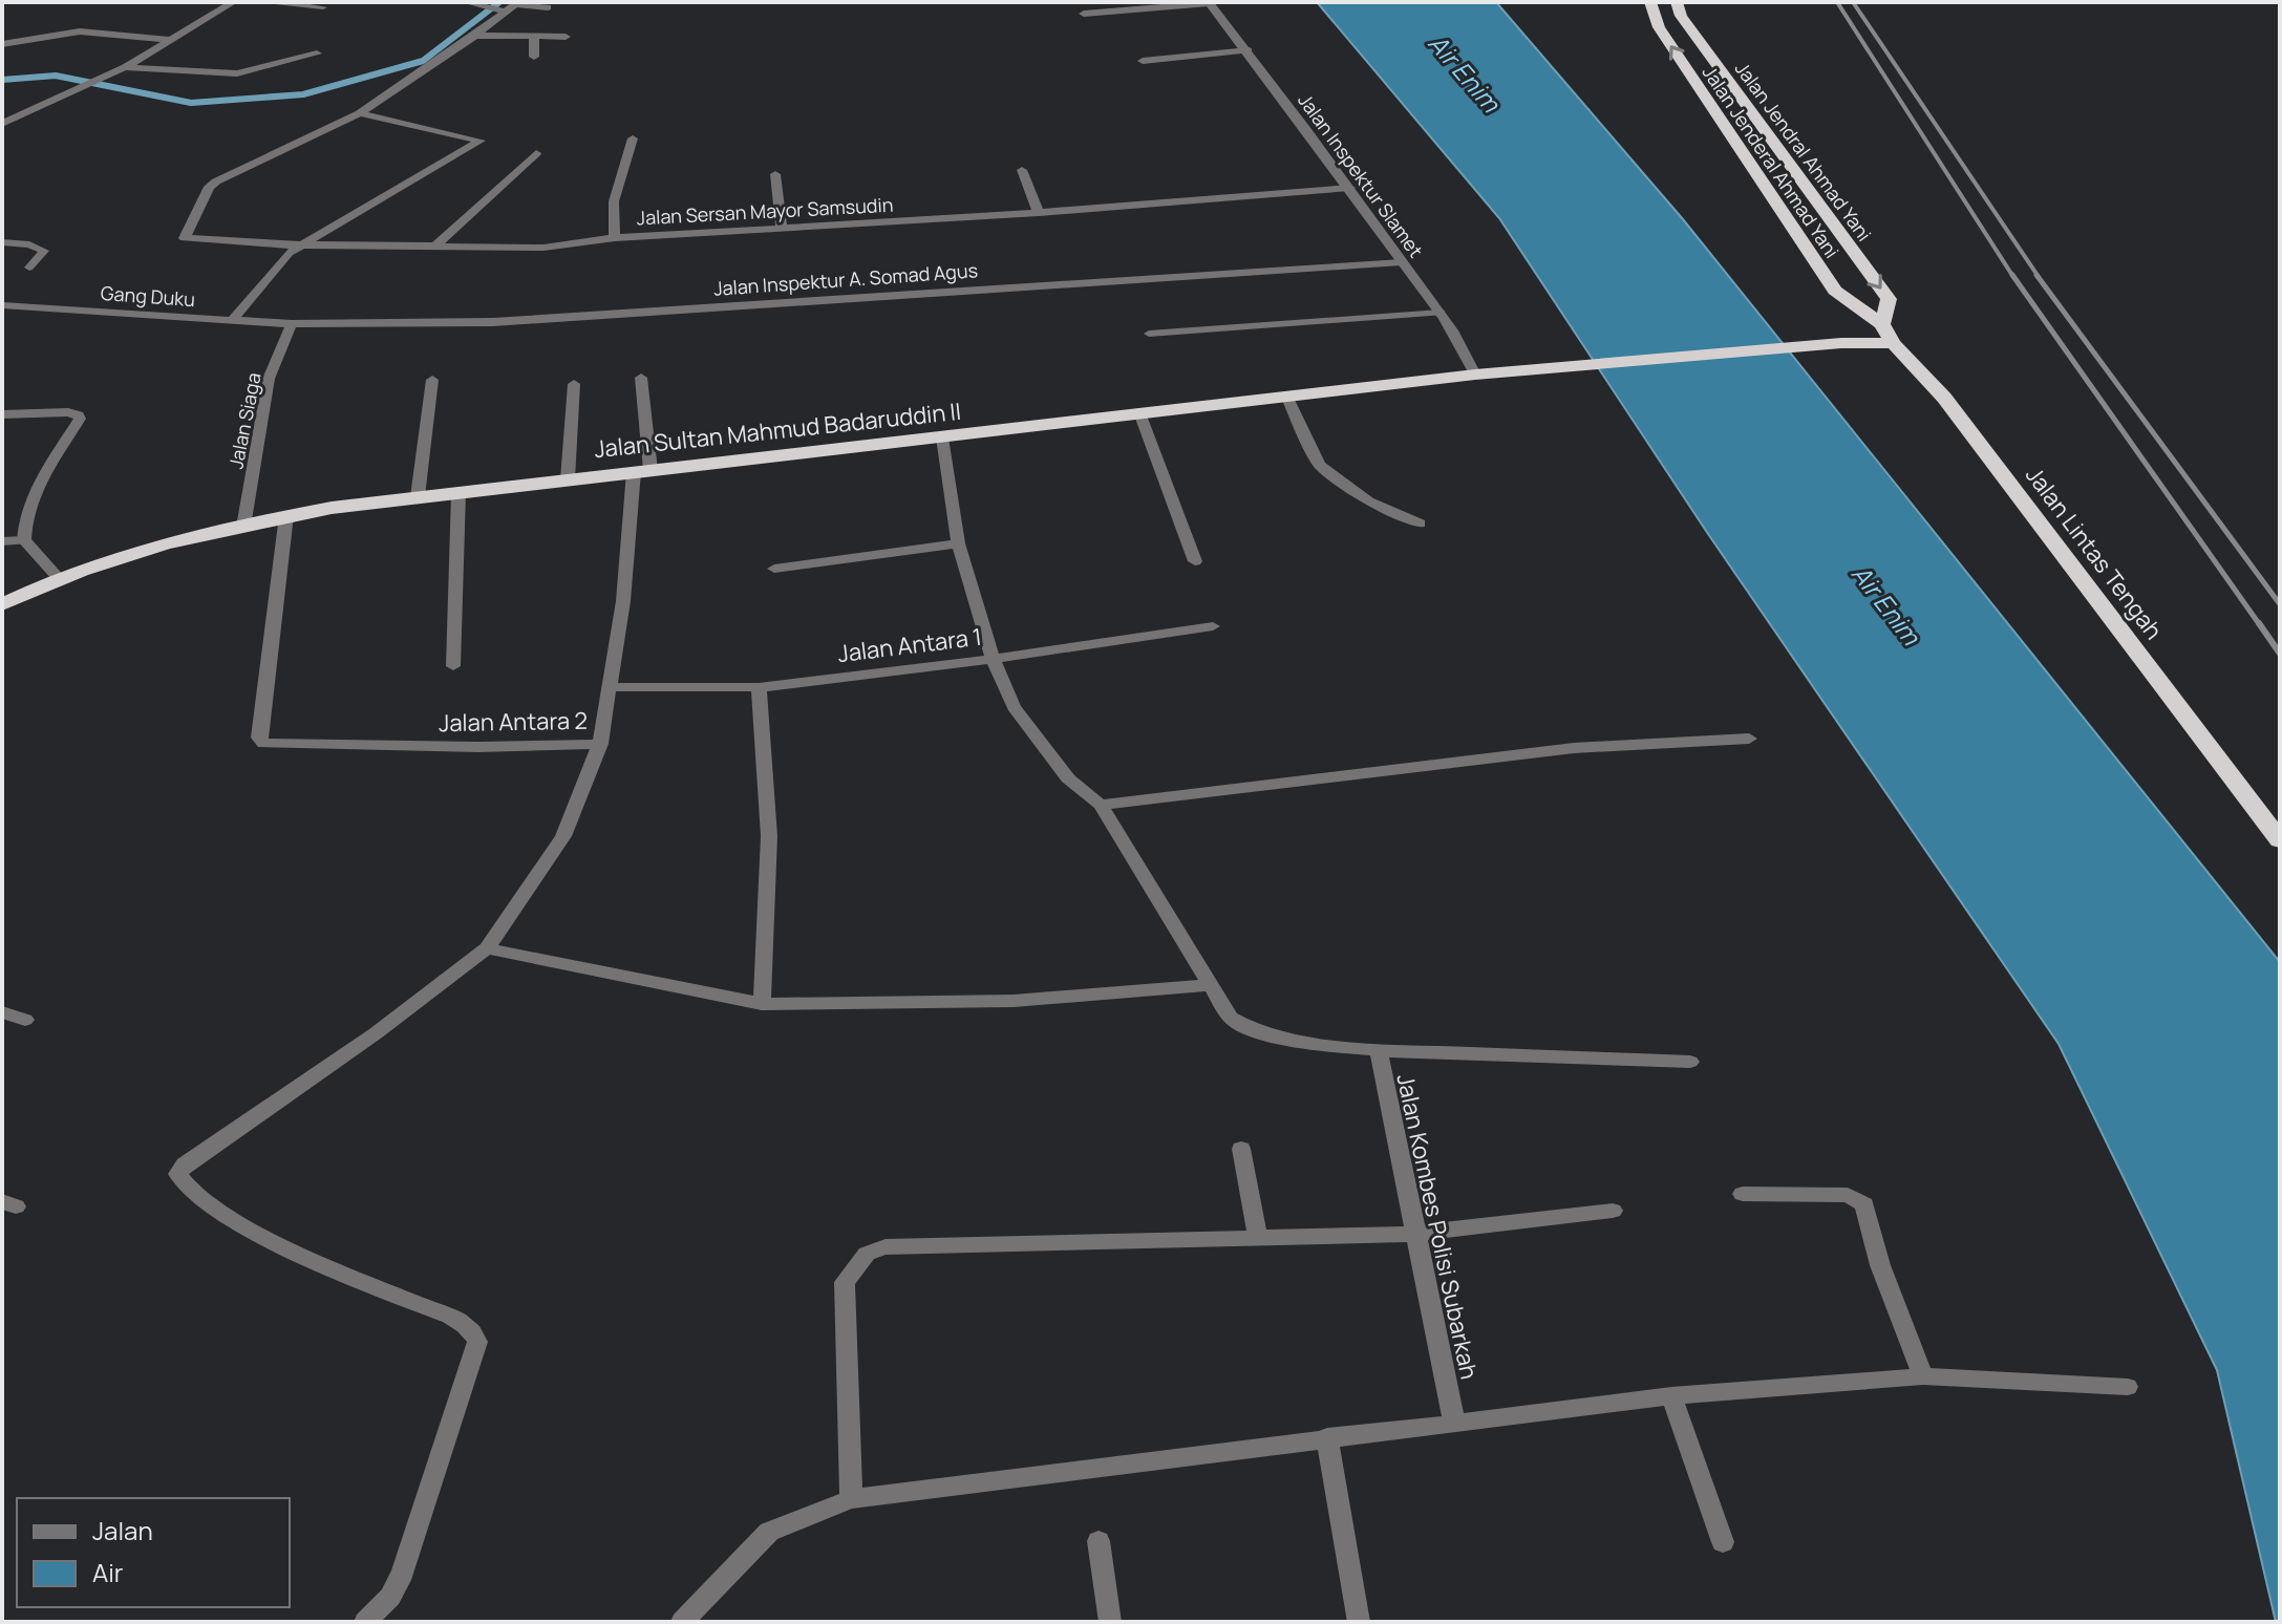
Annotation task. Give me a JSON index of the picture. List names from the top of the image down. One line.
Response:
{"streets":{"highway":["Jalan Jendral Ahmad Yani","Jalan Jenderal Ahmad Yani","Jalan Sultan Mahmud Badaruddin II","Jalan Lintas Tengah"],"street":["Jalan Inspektur Slamet","Jalan Sersan Mayor Samsudin","Jalan Inspektur A. Somad Agus","Gang Duku","Jalan Siaga","Jalan Antara 1","Jalan Antara 2","Jalan Kombes Polisi Subarkah"]},"crossings":[["Jalan Jendral Ahmad Yani","Jalan Jenderal Ahmad Yani"],["Jalan Jendral Ahmad Yani","Jalan Lintas Tengah"],["Jalan Jenderal Ahmad Yani","Jalan Lintas Tengah"],["Jalan Inspektur Slamet","Jalan Sersan Mayor Samsudin"],["Jalan Inspektur Slamet","Jalan Inspektur A. Somad Agus"],["Jalan Inspektur Slamet","Jalan Sultan Mahmud Badaruddin II"],["Jalan Inspektur A. Somad Agus","Gang Duku"],["Jalan Inspektur A. Somad Agus","Jalan Siaga"],["Gang Duku","Jalan Siaga"],["Jalan Siaga","Jalan Sultan Mahmud Badaruddin II"],["Jalan Sultan Mahmud Badaruddin II","Jalan Lintas Tengah"],["Jalan Sultan Mahmud Badaruddin II","Jalan Antara 2"],["Jalan Sultan Mahmud Badaruddin II","Jalan Kombes Polisi Subarkah"],["Jalan Antara 1","Jalan Antara 2"],["Jalan Antara 1","Jalan Kombes Polisi Subarkah"]],"one_way":["Jalan Jendral Ahmad Yani","Jalan Jenderal Ahmad Yani"],"water":["Air Enim"],"legend":["Jalan","Air"]}
